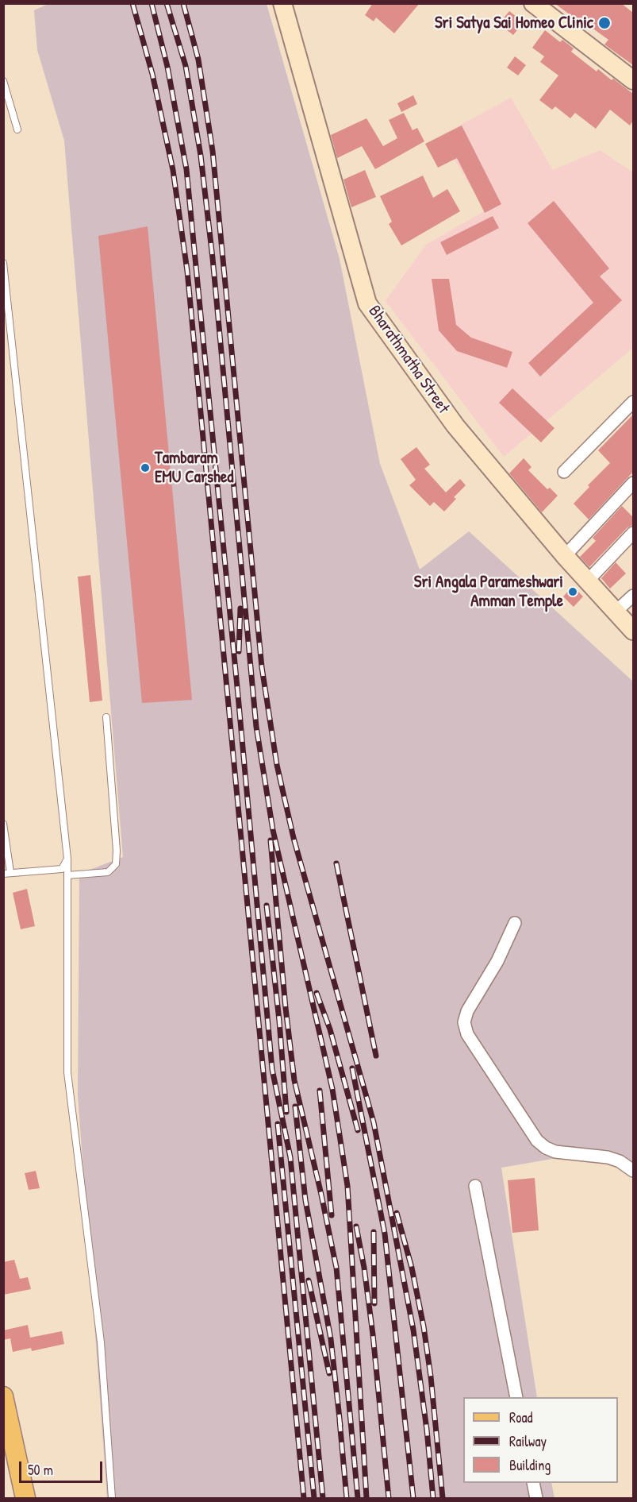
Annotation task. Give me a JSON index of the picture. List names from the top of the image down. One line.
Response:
{"streets":{"street":["Bharathmatha Street"]},"places":["Sri Satya Sai Homeo Clinic","Tambaram EMU Carshed","Sri Angala Parameshwari Amman Temple"],"legend":["Road","Railway","Building"],"scale_bar":"50 m"}
